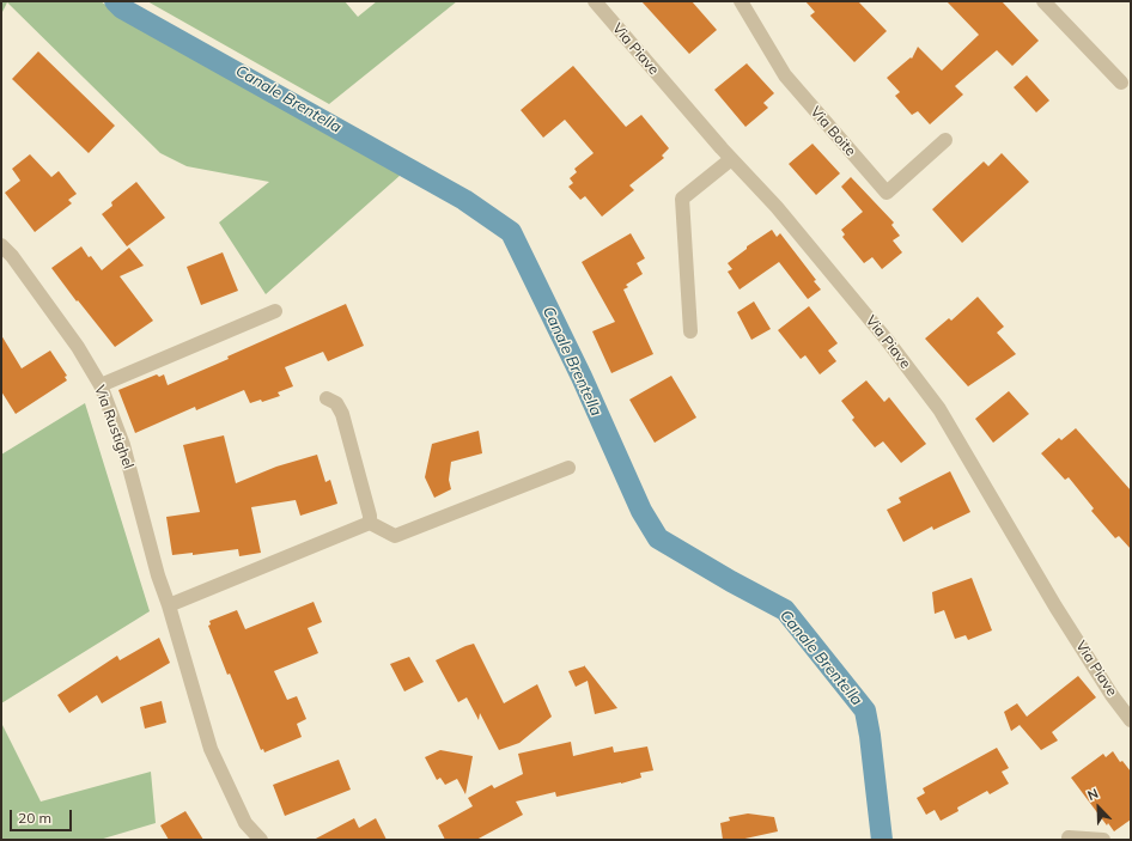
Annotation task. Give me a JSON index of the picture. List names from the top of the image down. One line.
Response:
{"streets":{"street":["Via Piave","Via Boite","Via Rustighel"]},"water":["Canale Brentella"],"scale_bar":"20 m","north":"top left"}
